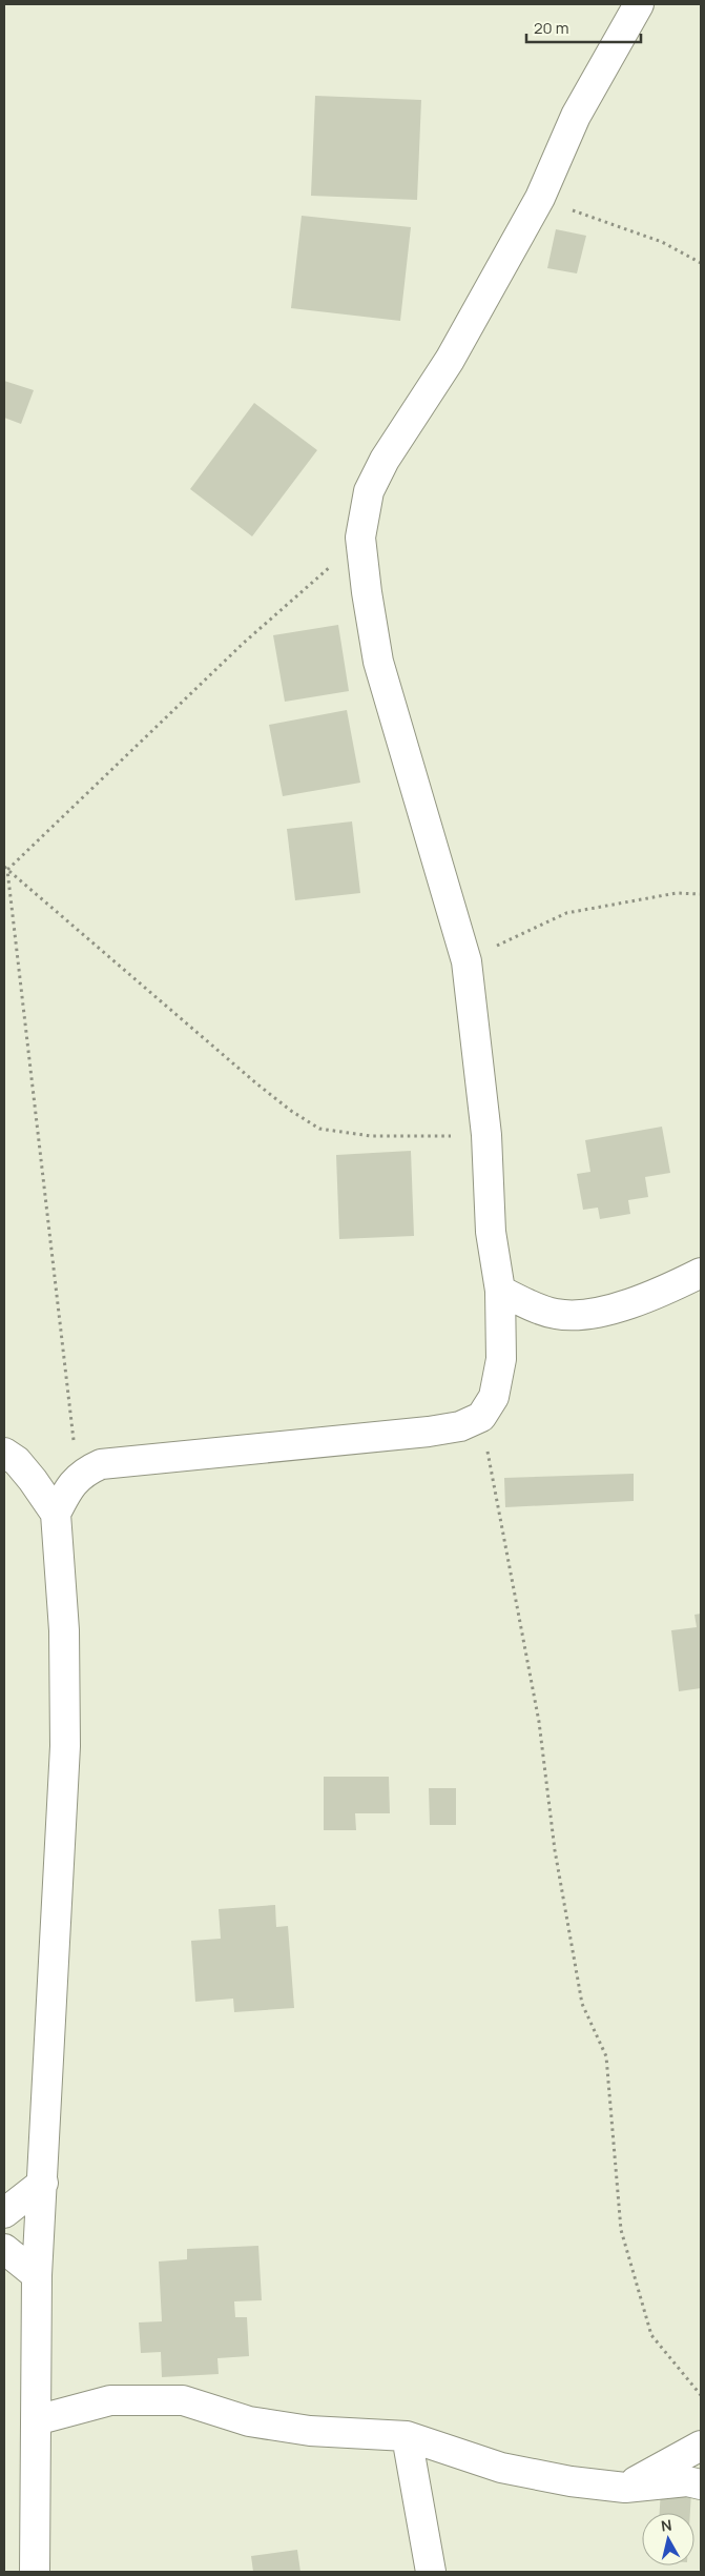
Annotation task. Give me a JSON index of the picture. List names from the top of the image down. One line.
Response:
{"scale_bar":"20 m","north":"top"}
